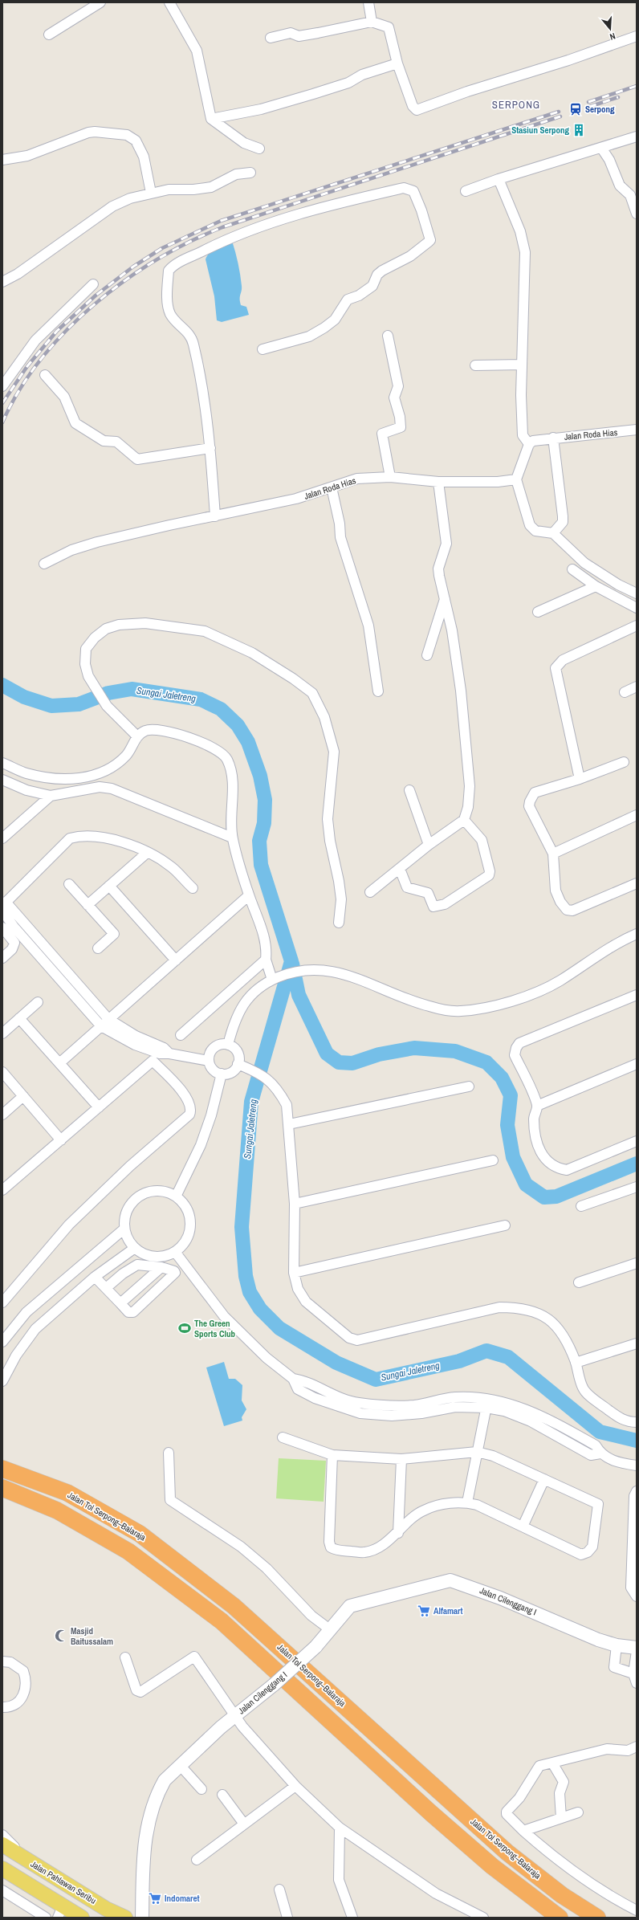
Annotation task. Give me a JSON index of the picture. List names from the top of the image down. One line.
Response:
{"streets":{"highway":["Jalan Tol Serpong–Balaraja"],"main road":["Jalan Pahlawan Seribu"],"street":["Jalan Roda Hias","Jalan Cilenggang I"]},"districts":["SERPONG"],"water":["Sungai Jaletreng"],"places":{"station":["Serpong"],"building":["Stasiun Serpong"],"sports":["The Green Sports Club"],"supermarket":["Alfamart","Indomaret"],"mosque":["Masjid Baitussalam"]},"north":"bottom"}
